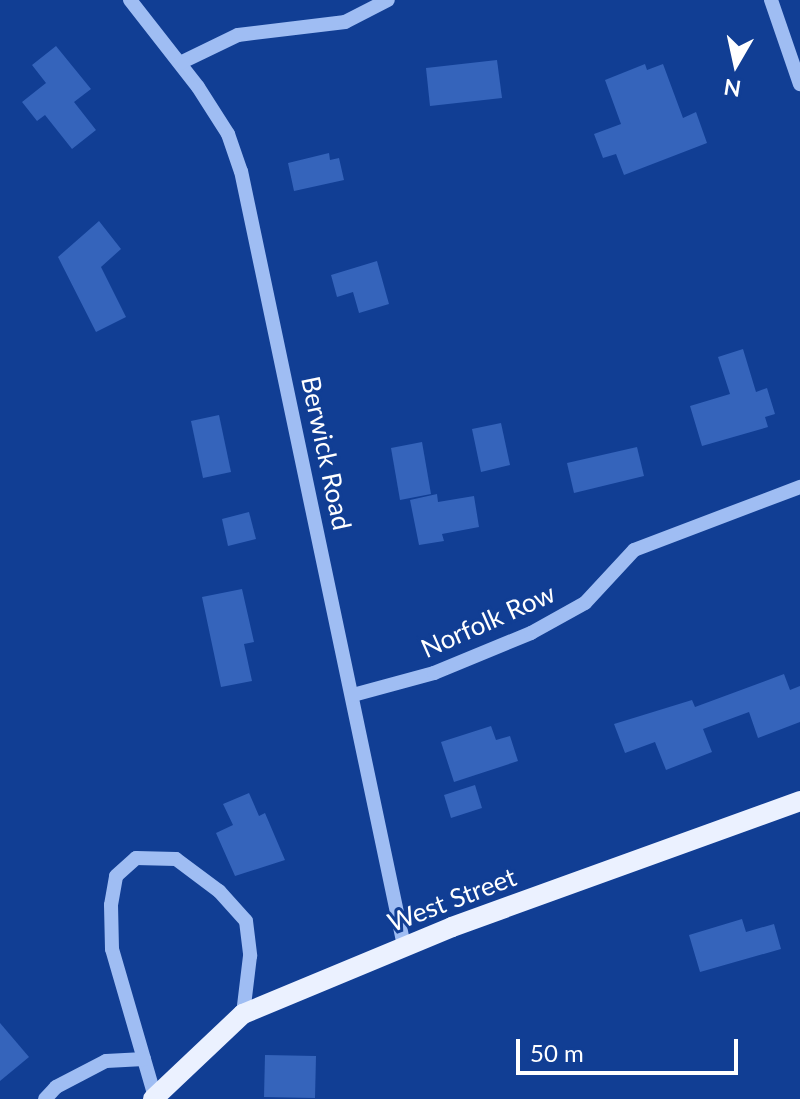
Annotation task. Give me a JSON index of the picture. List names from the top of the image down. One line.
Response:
{"streets":{"main road":["West Street"],"street":["Berwick Road","Norfolk Row"]},"crossings":[["Berwick Road","Norfolk Row"],["Berwick Road","West Street"]],"scale_bar":"50 m","north":"bottom"}
